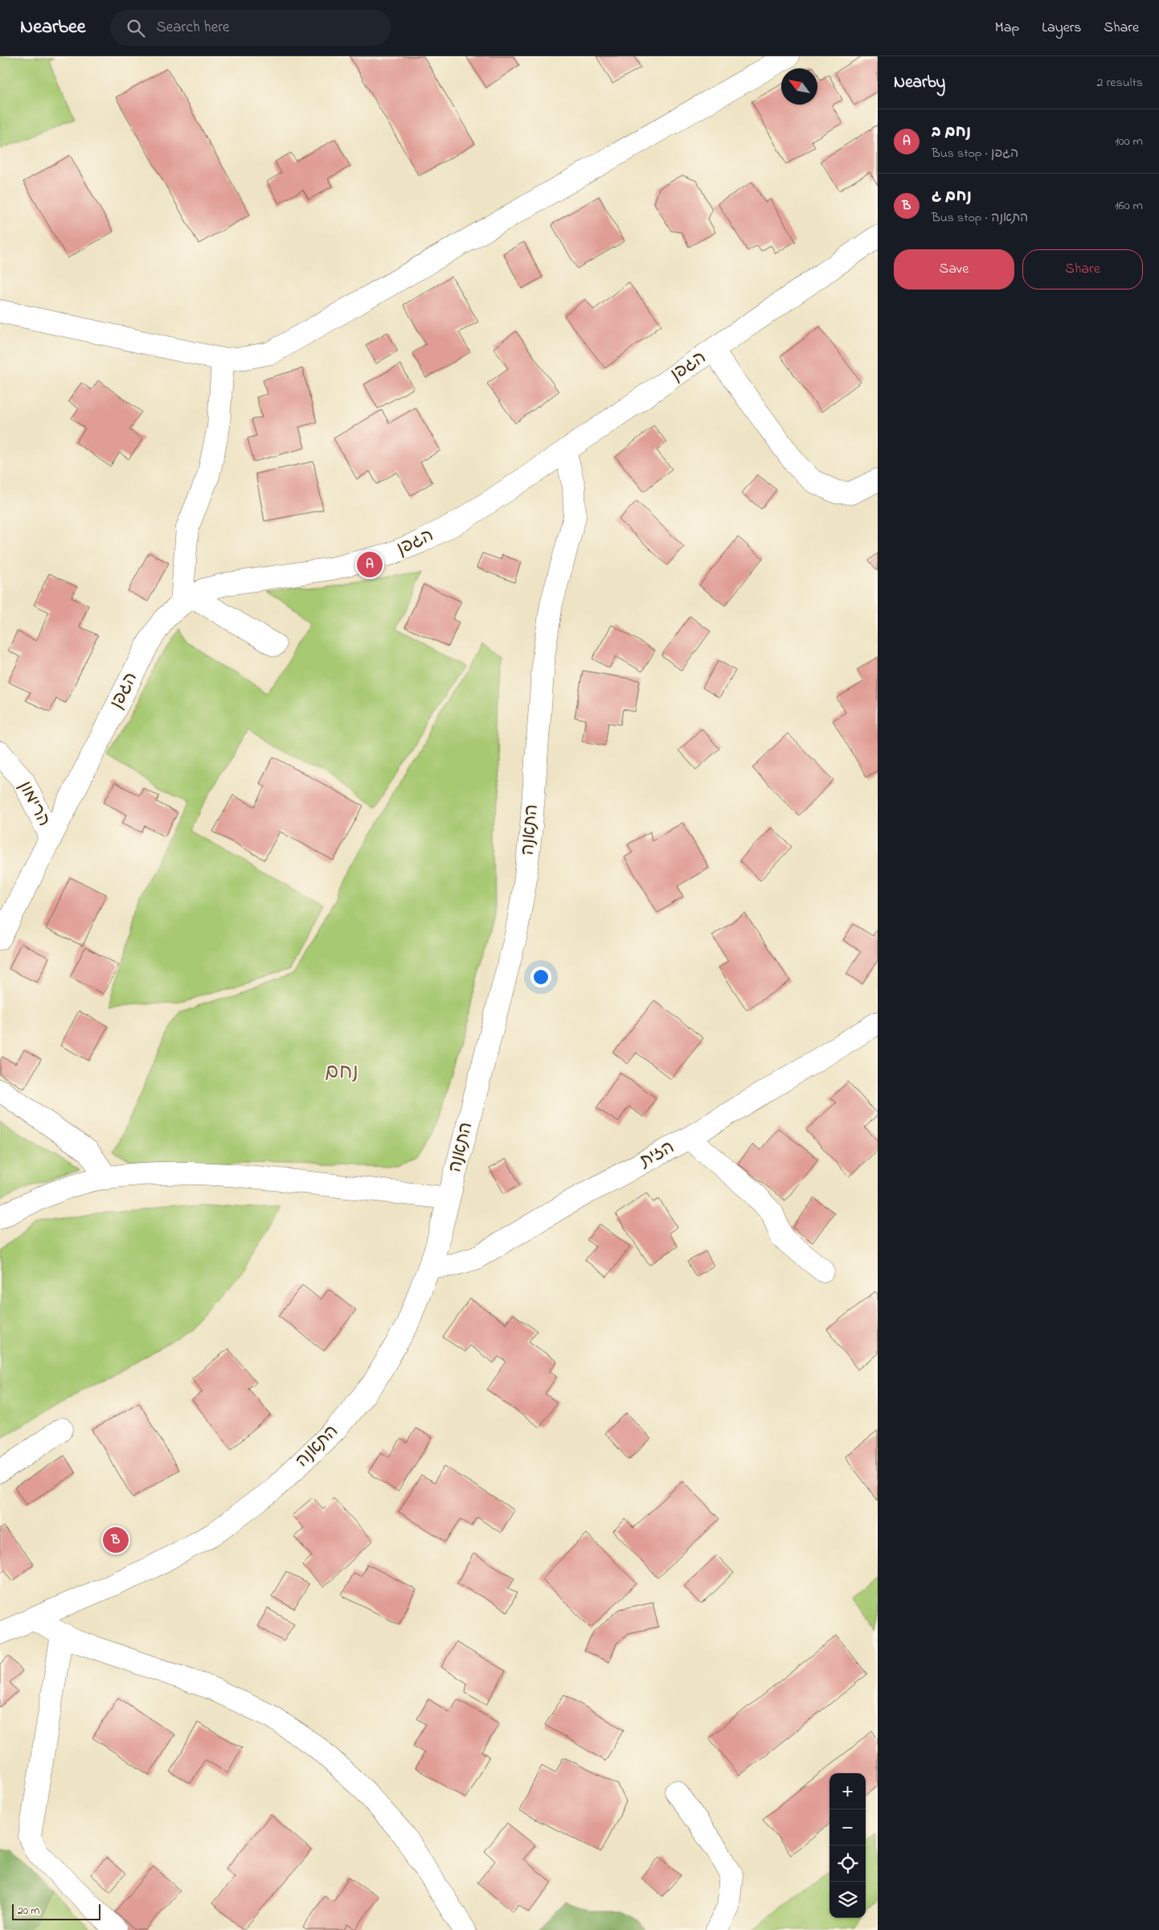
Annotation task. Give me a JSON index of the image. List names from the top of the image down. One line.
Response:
{"streets":{"street":["הגפן","הרימון","התאנה","הזית"]},"crossings":[["הגפן","הרימון"],["הגפן","התאנה"],["התאנה","הזית"]],"districts":["נחם"],"scale_bar":"20 m","north":"top left","page":{"header":"Nearbee","search":"Search here","nav":["Map","Layers","Share"],"heading":["Nearby","2 results"],"list":[{"mark":"A","name":"נחם ב","note":"Bus stop · הגפן","value":"100 m"},{"mark":"B","name":"נחם ג","note":"Bus stop · התאנה","value":"160 m"}],"buttons":["Save","Share"],"pins":["A","B"],"map_buttons":["+","−"],"scale":"20 m"}}
